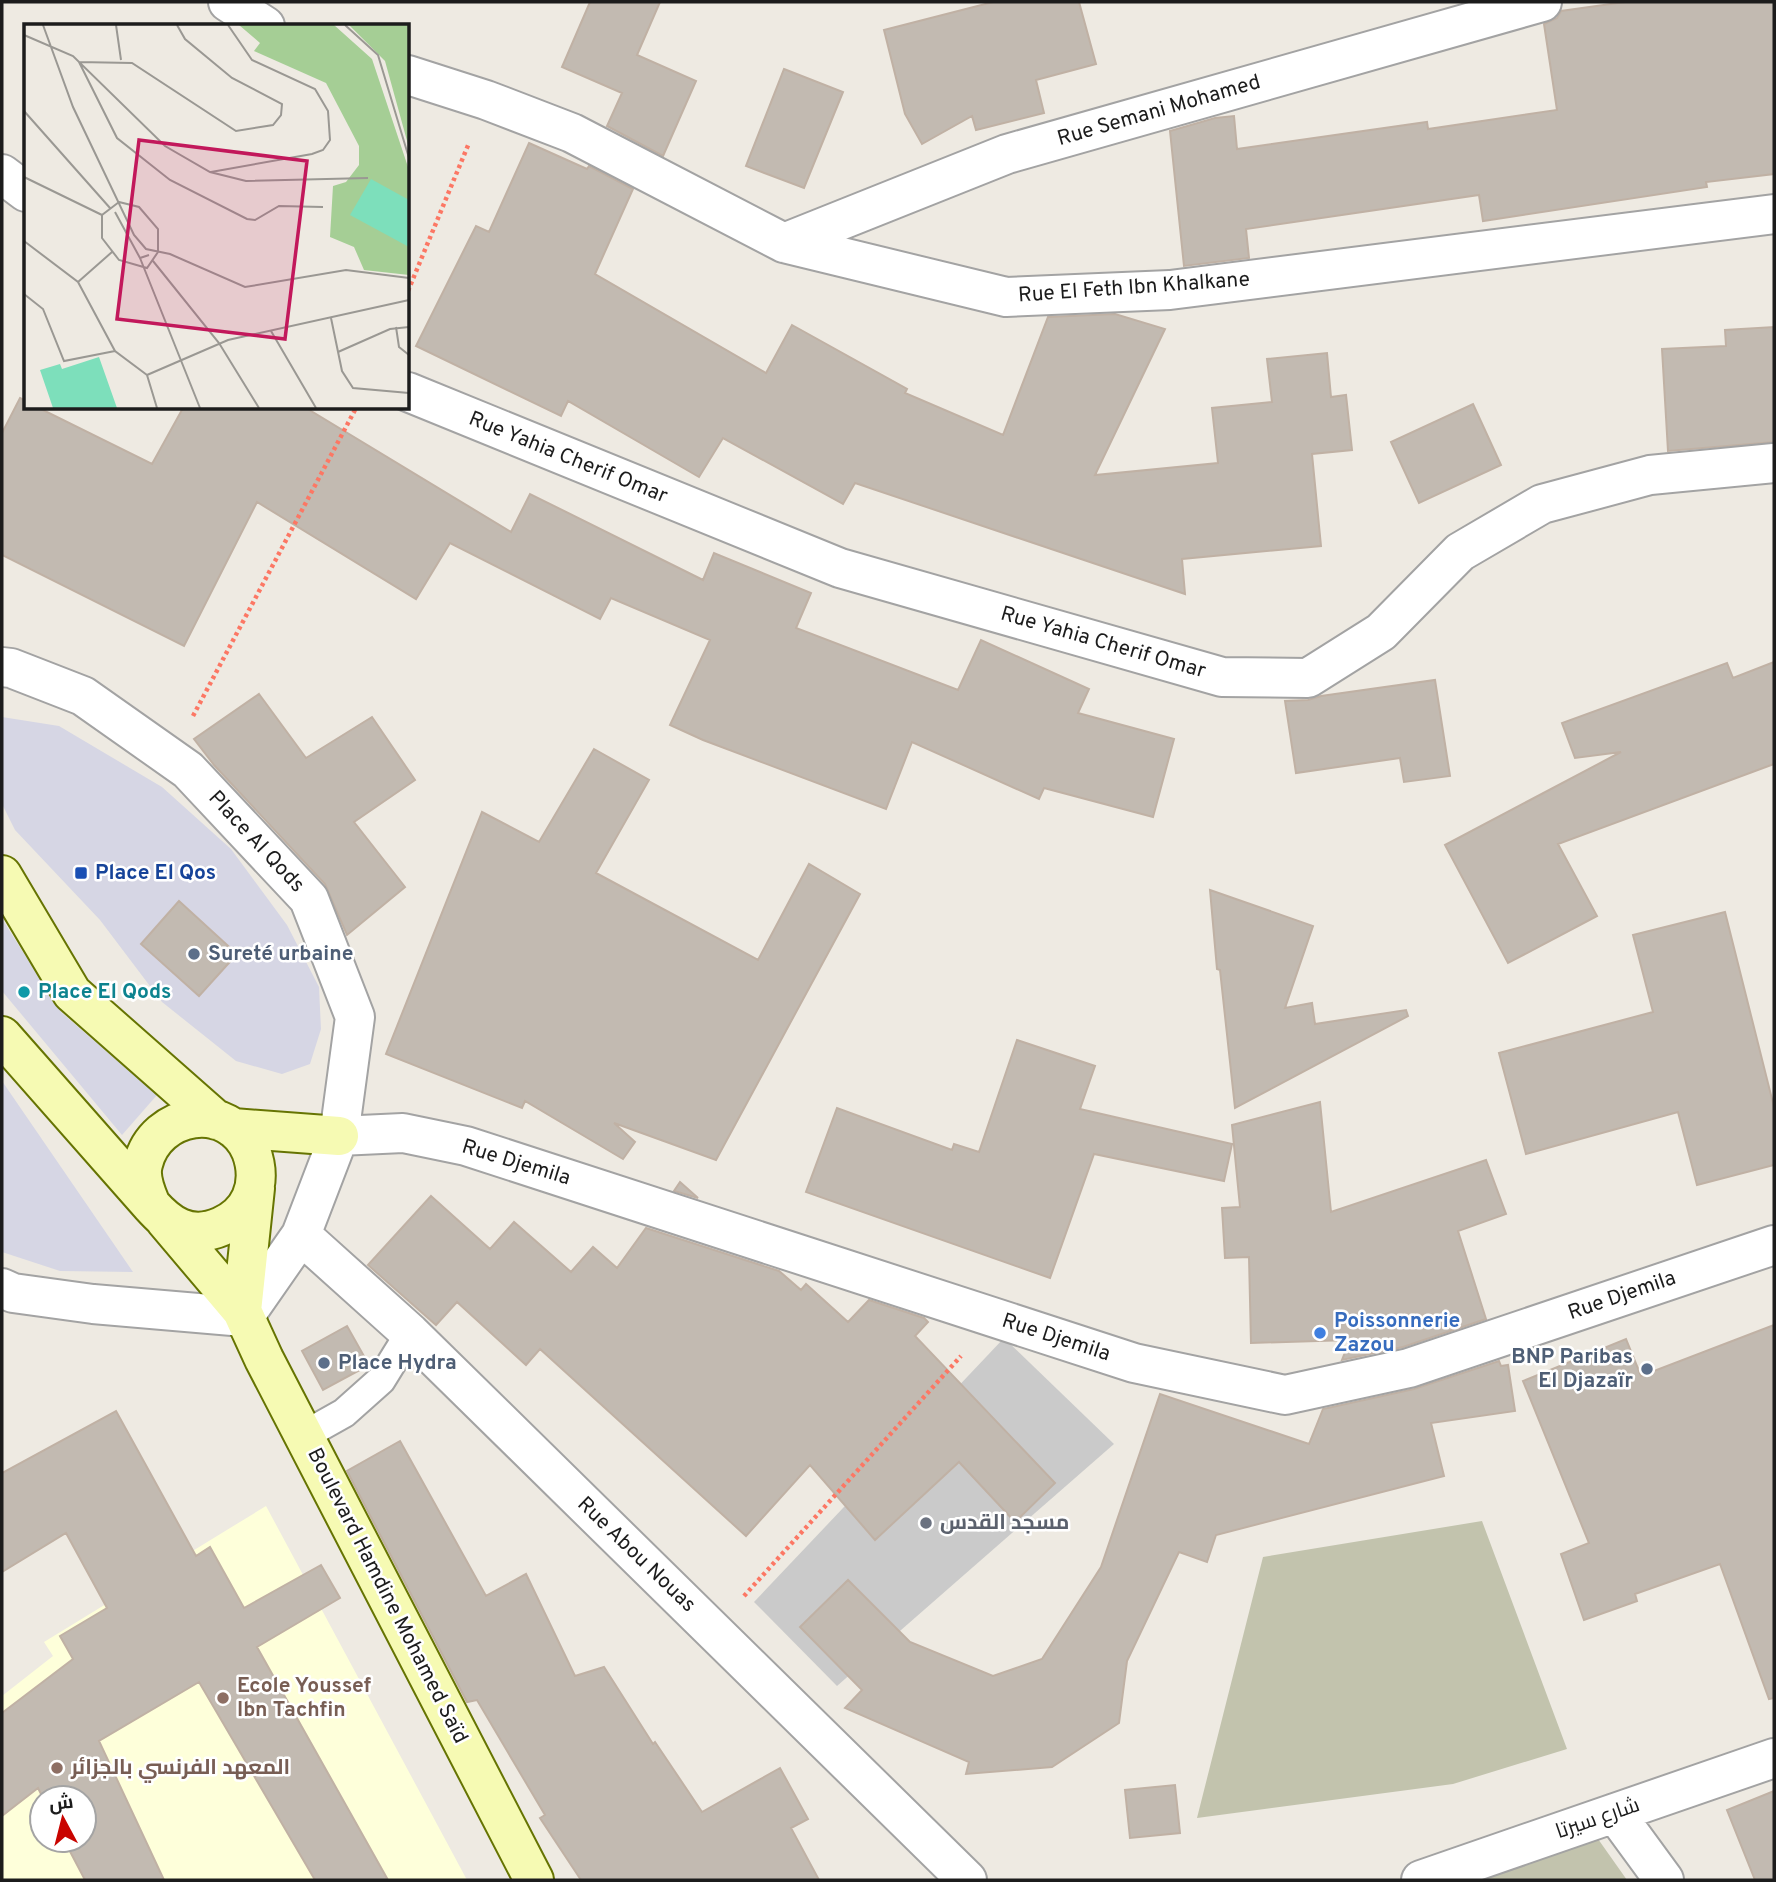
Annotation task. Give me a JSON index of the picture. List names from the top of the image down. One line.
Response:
{"streets":{"street":["Rue Semani Mohamed","Rue El Feth Ibn Khalkane","Rue Yahia Cherif Omar","Place Al Qods","Rue Djemila","Rue Abou Nouas","Boulevard Hamdine Mohamed Saïd","شارع سيرتا"]},"crossings":[["Rue Semani Mohamed","Rue El Feth Ibn Khalkane"],["Place Al Qods","Rue Djemila"],["Place Al Qods","Rue Abou Nouas"],["Place Al Qods","Boulevard Hamdine Mohamed Saïd"]],"places":{"transit":["Place El Qos"],"other":["Sureté urbaine","Place El Qods","Poissonnerie Zazou","Place Hydra","BNP Paribas El Djazaïr","مسجد القدس","Ecole Youssef Ibn Tachfin","المعهد الفرنسي بالجزائر"]},"north":"top"}
